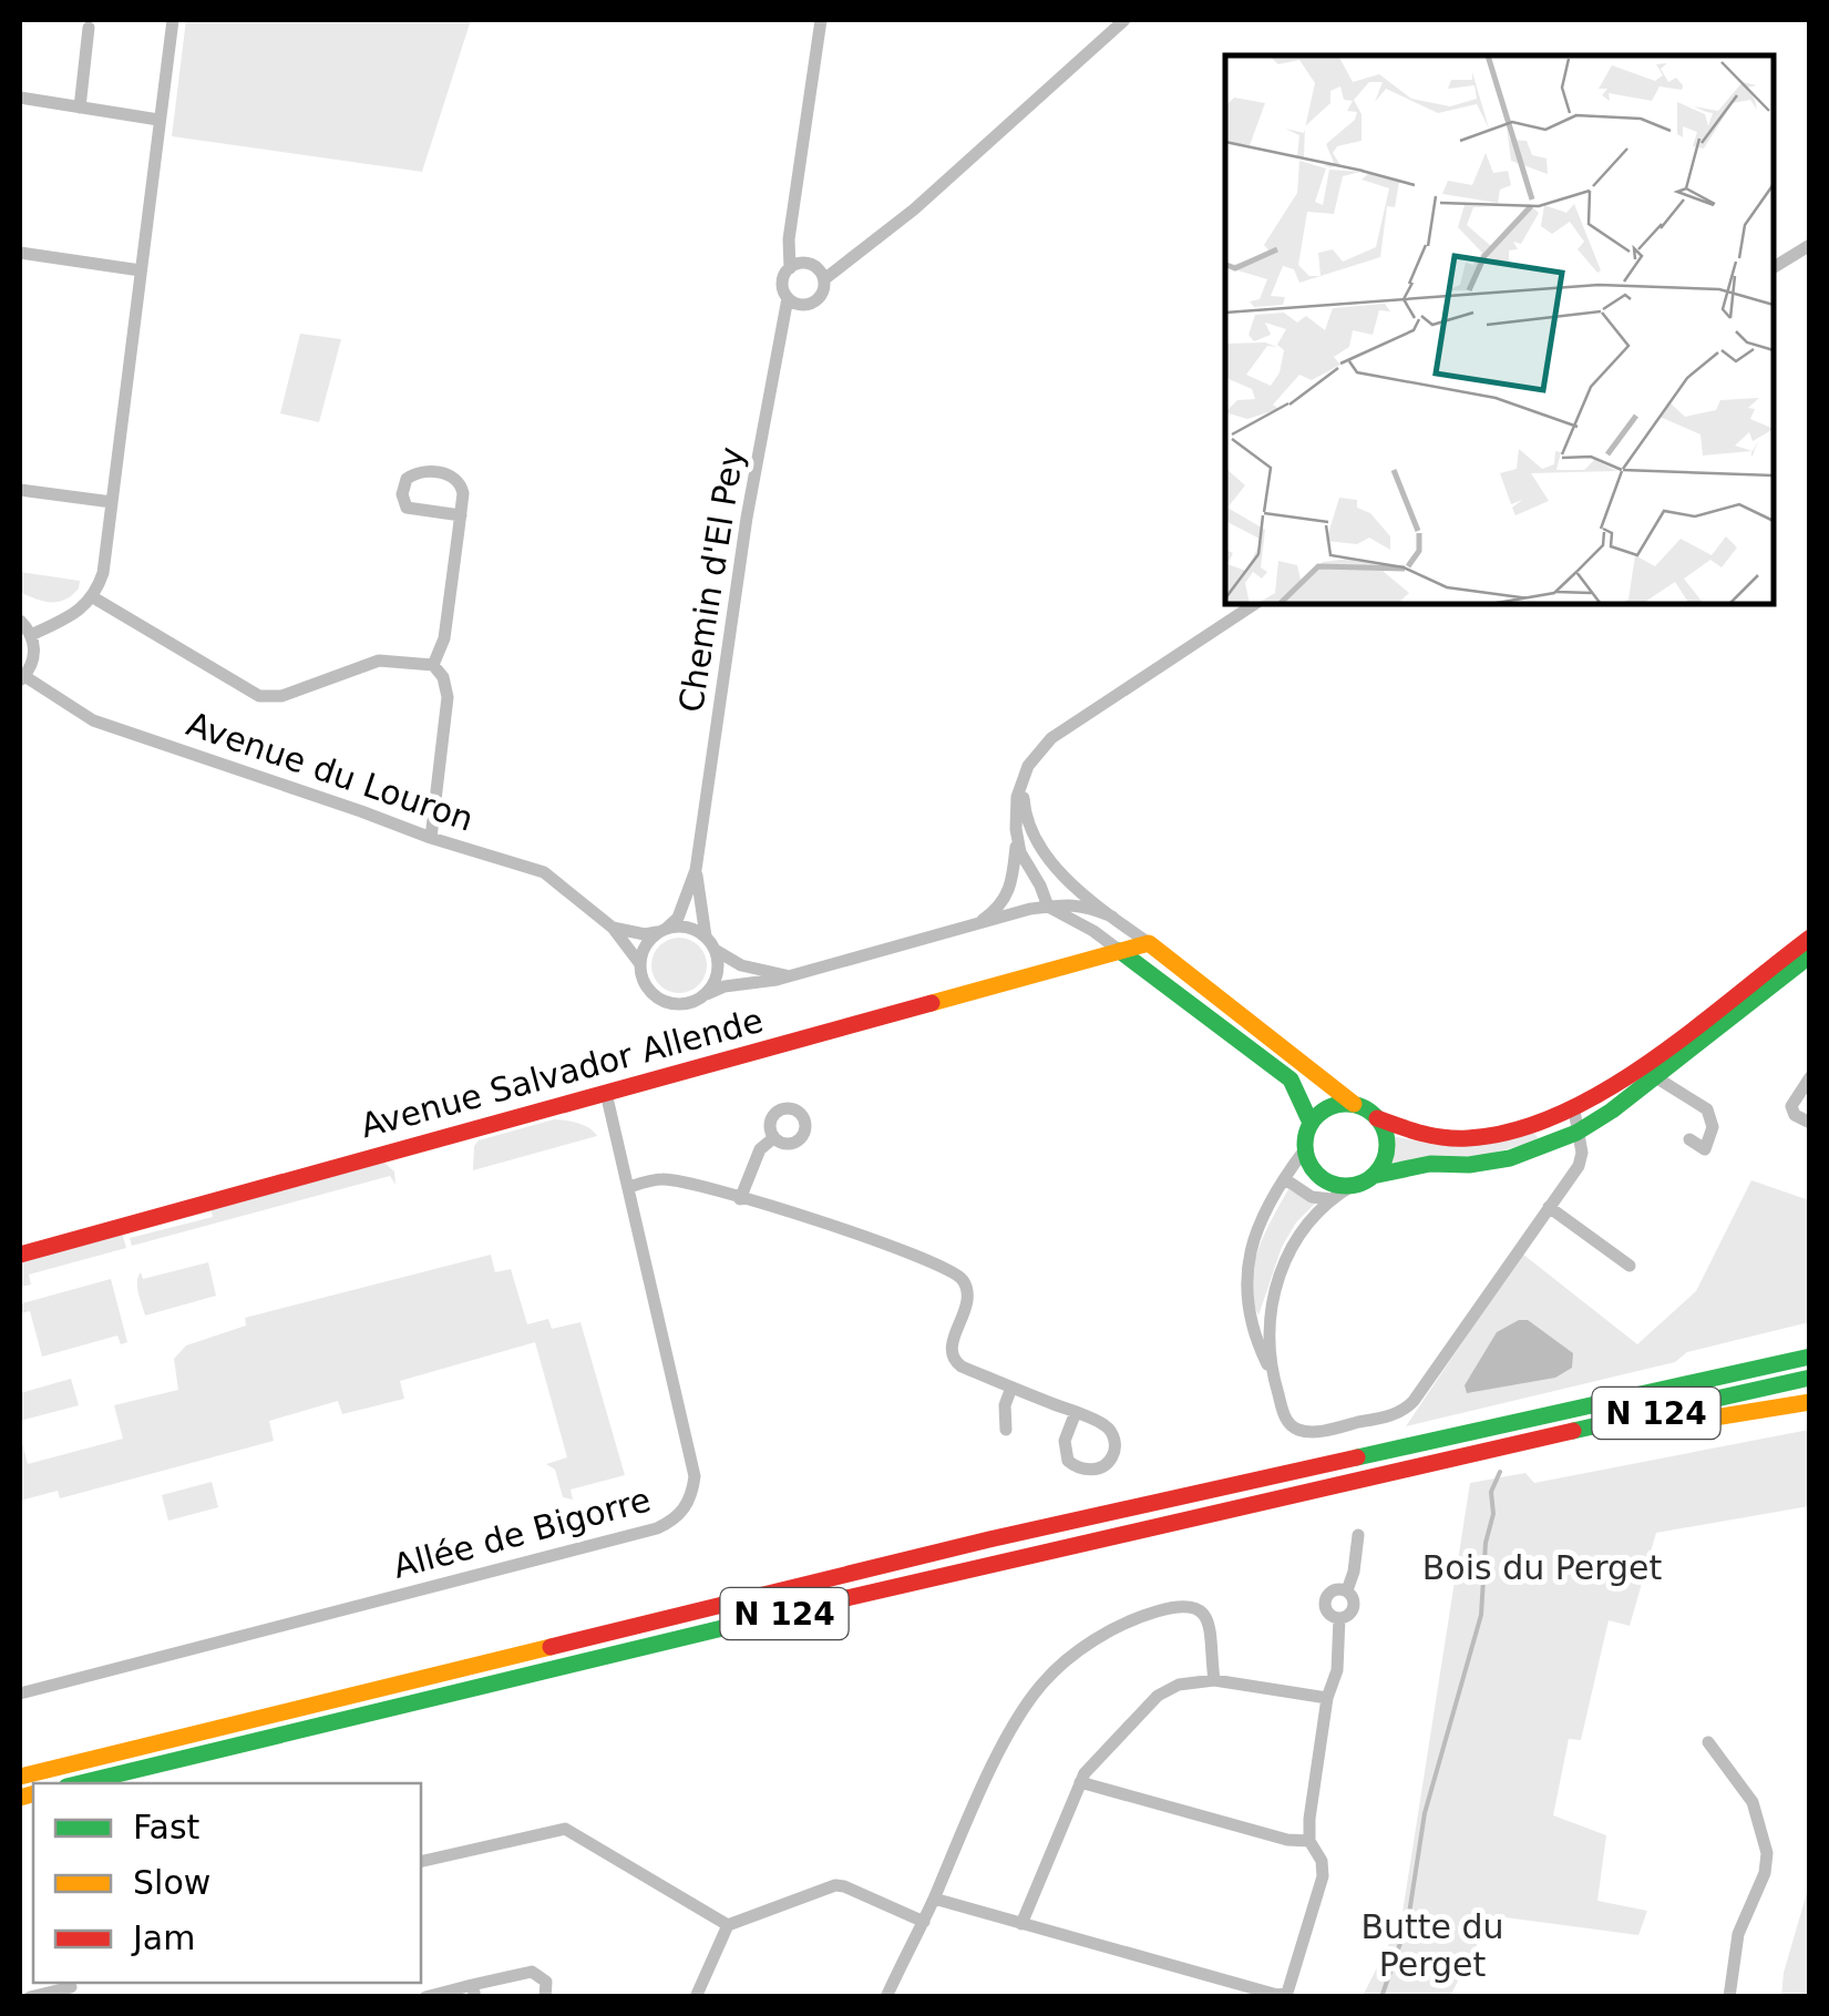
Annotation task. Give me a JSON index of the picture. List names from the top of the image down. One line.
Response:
{"streets":{"main road":["Avenue Salvador Allende","N 124"],"street":["Chemin d'El Pey","Avenue du Louron","Allée de Bigorre"]},"crossings":[["Chemin d'El Pey","Avenue du Louron"],["Avenue Salvador Allende","Allée de Bigorre"]],"parks":["Bois du Perget","Butte du Perget"],"legend":["Fast","Slow","Jam"]}
